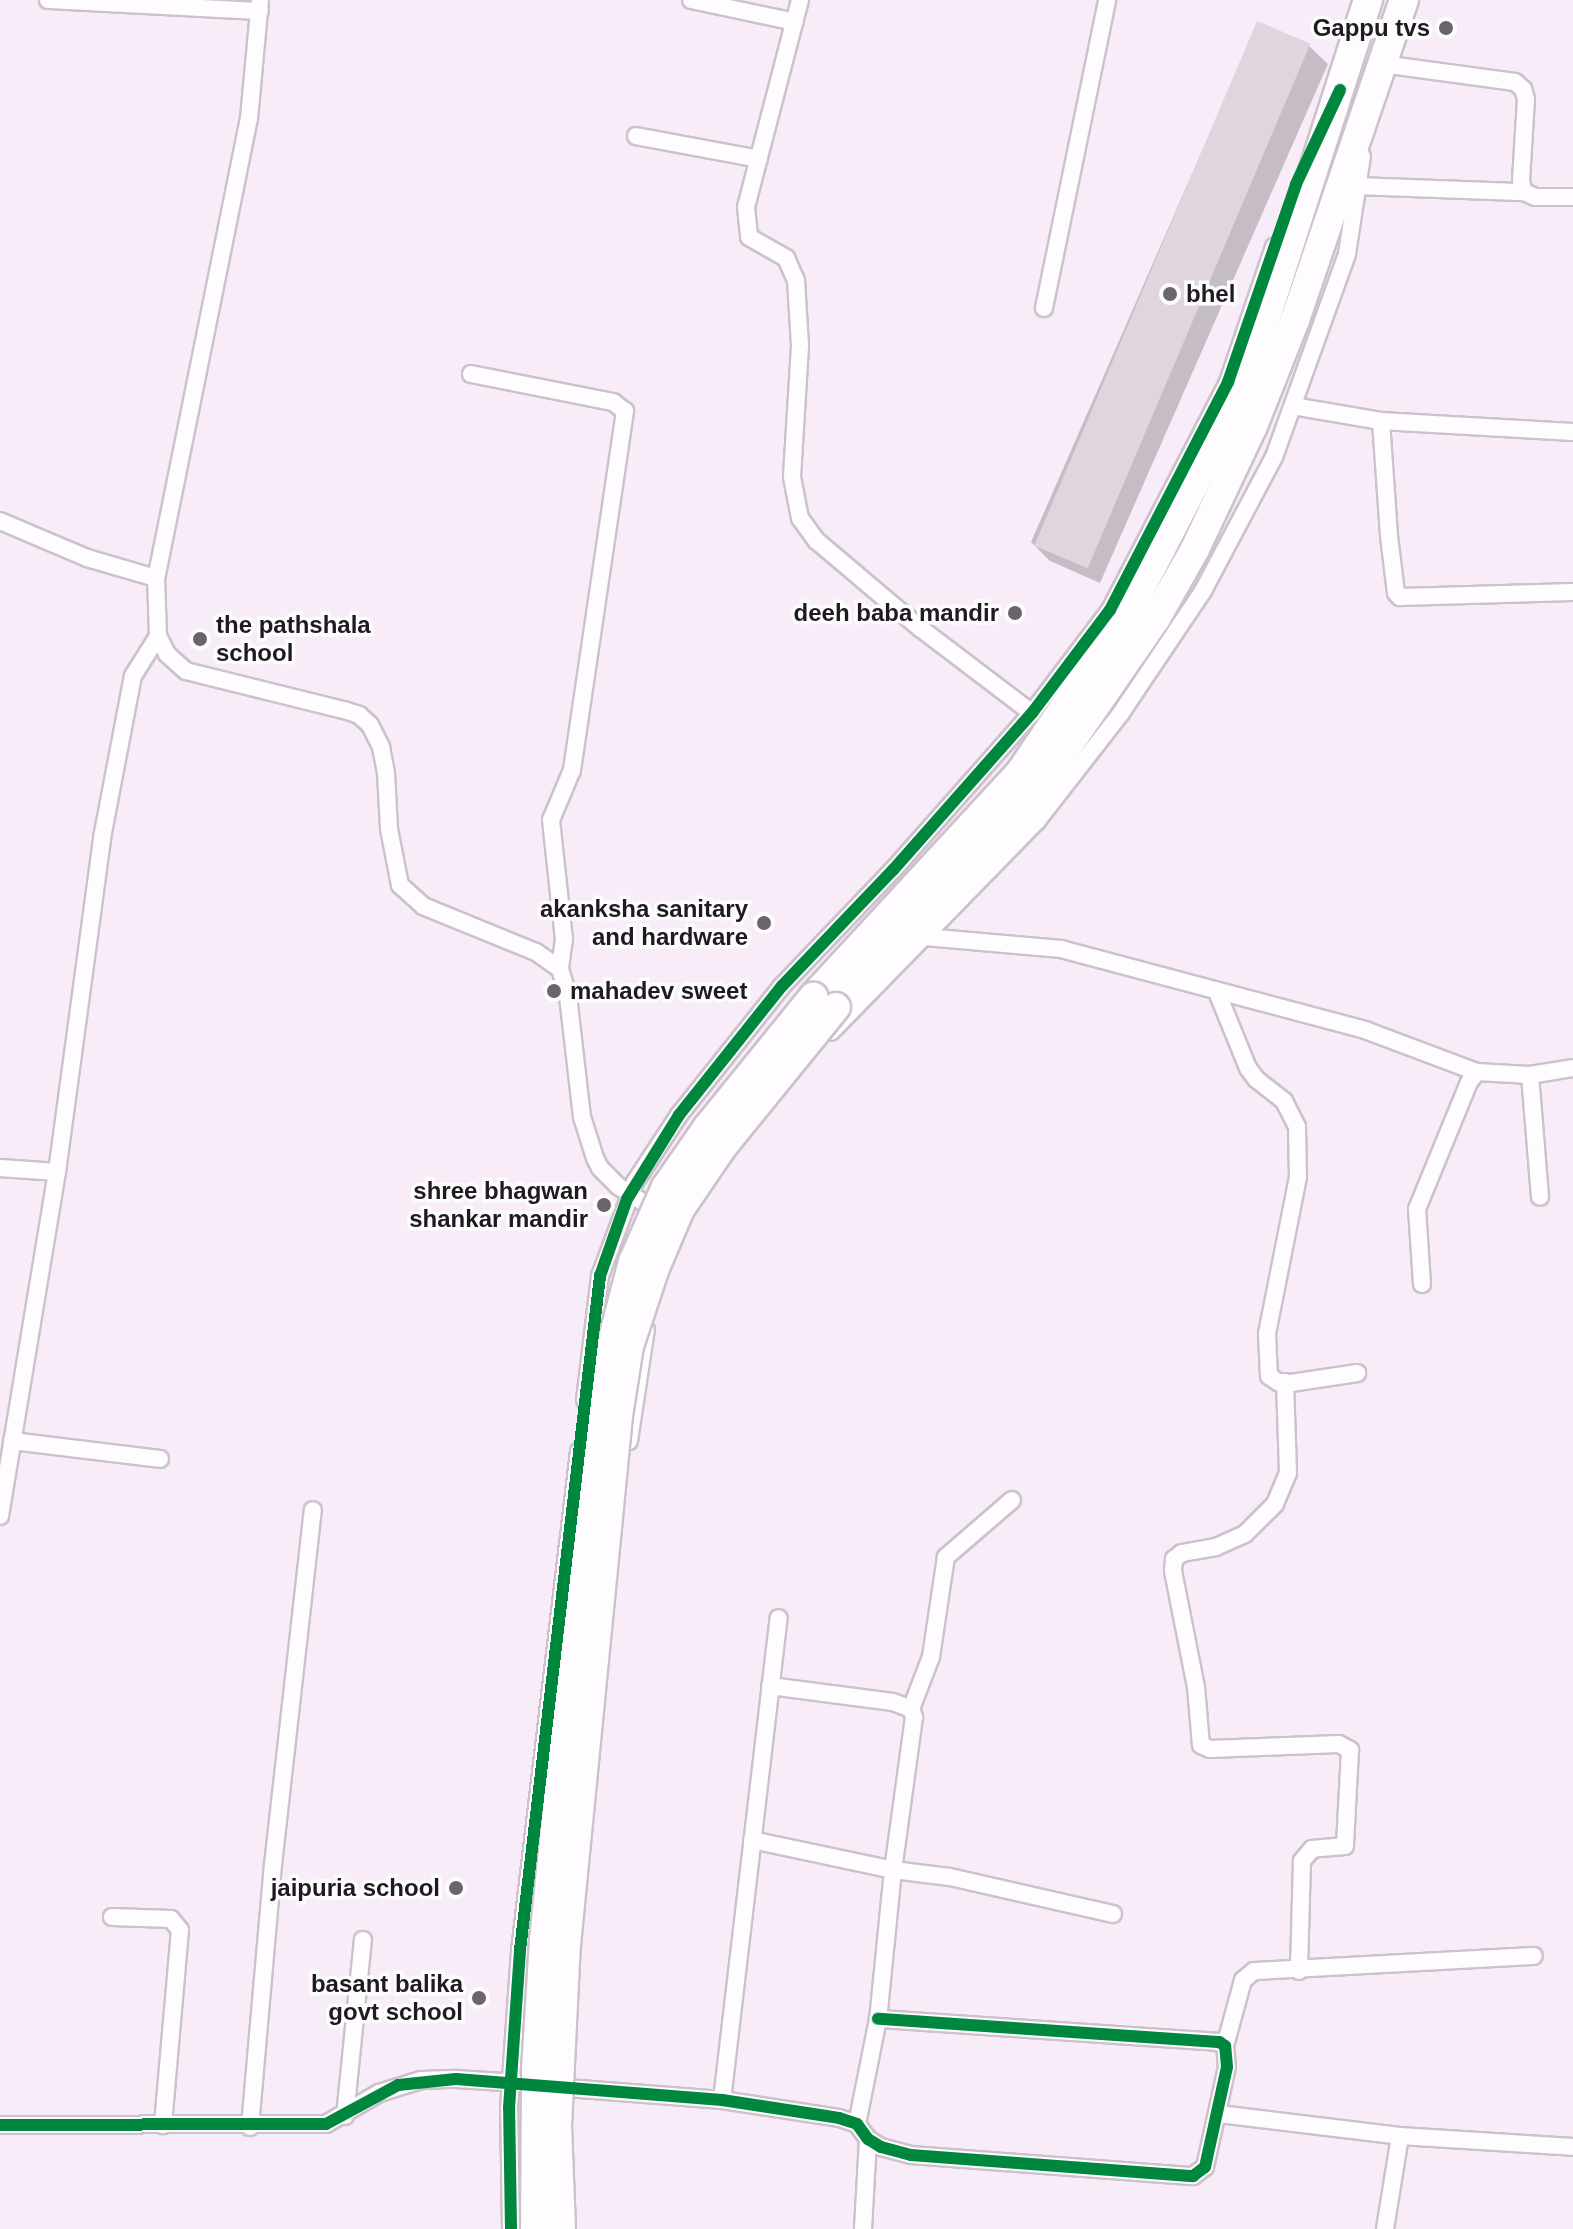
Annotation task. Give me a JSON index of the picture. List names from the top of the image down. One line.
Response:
{"places":["Gappu tvs","bhel","deeh baba mandir","the pathshala school","akanksha sanitary and hardware","mahadev sweet","shree bhagwan shankar mandir","jaipuria school","basant balika govt school"]}
